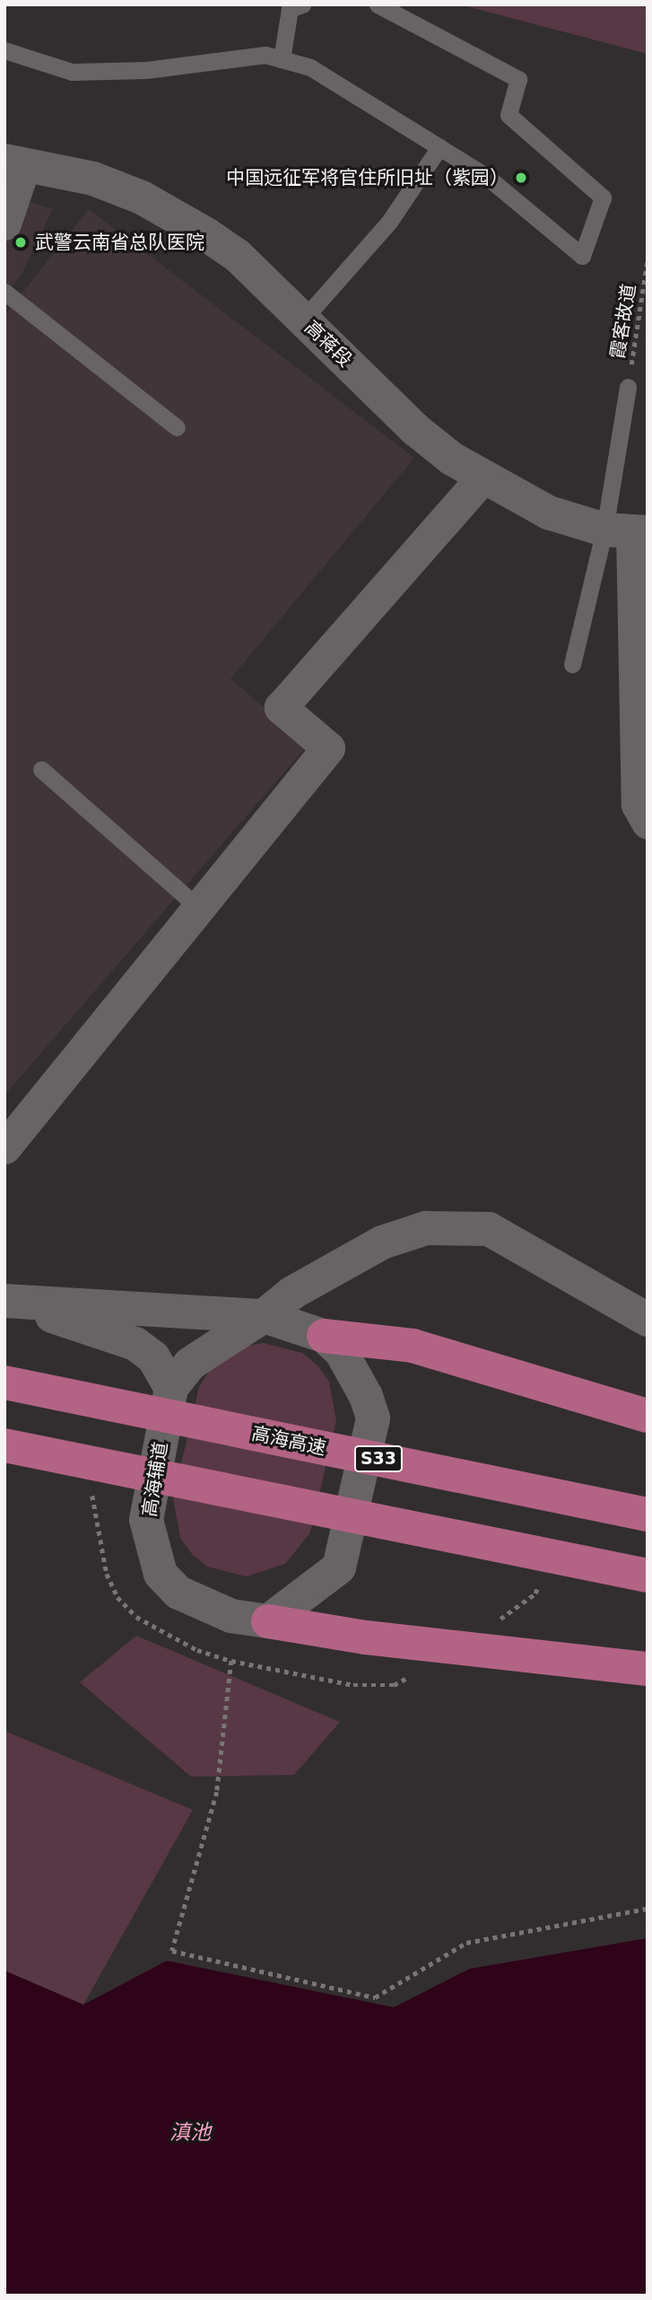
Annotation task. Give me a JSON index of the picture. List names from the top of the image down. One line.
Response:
{"streets":{"highway":["高海高速","S33"],"main road":["高蒋段","高海辅道"],"path":["霞客故道"]},"water":["滇池"],"places":["中国远征军将官住所旧址（紫园）","武警云南省总队医院"]}
